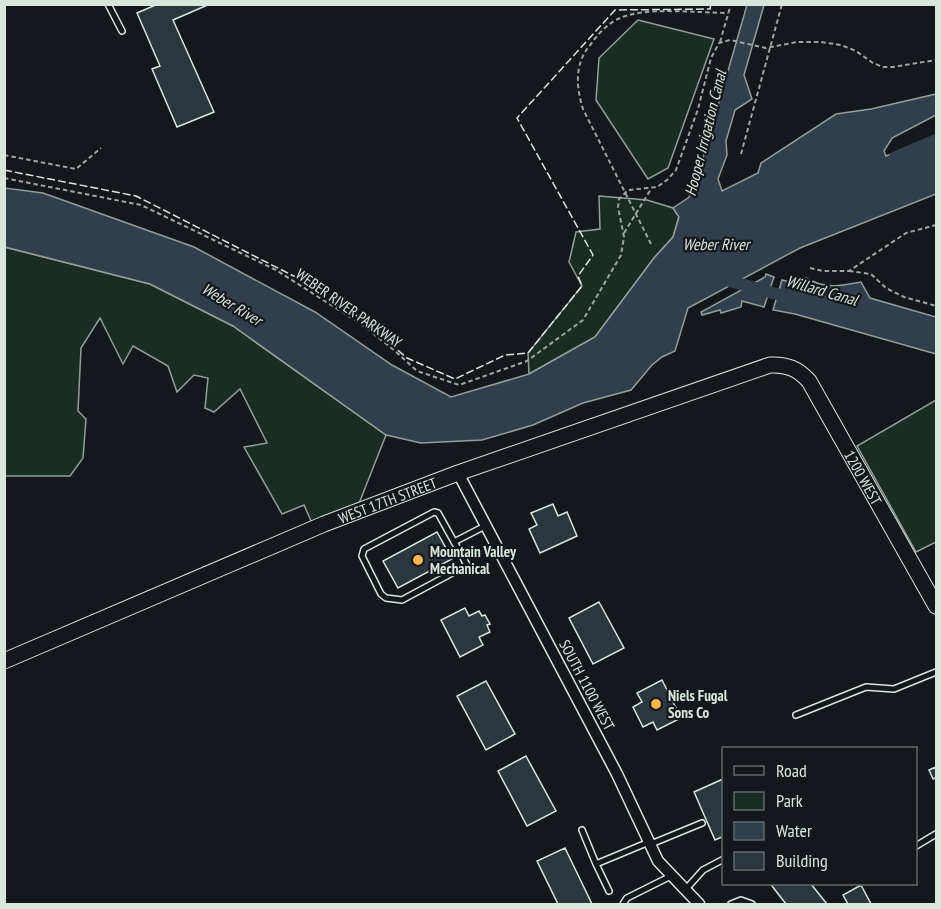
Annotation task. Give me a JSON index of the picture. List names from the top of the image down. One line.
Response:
{"streets":{"street":["1200 WEST","WEST 17TH STREET","SOUTH 1100 WEST"],"path":["WEBER RIVER PARKWAY"]},"crossings":[["1200 WEST","WEST 17TH STREET"],["WEST 17TH STREET","SOUTH 1100 WEST"]],"water":["Hooper Irrigation Canal","Weber River","Willard Canal"],"places":["Mountain Valley Mechanical","Niels Fugal Sons Co"],"legend":["Road","Park","Water","Building"]}
